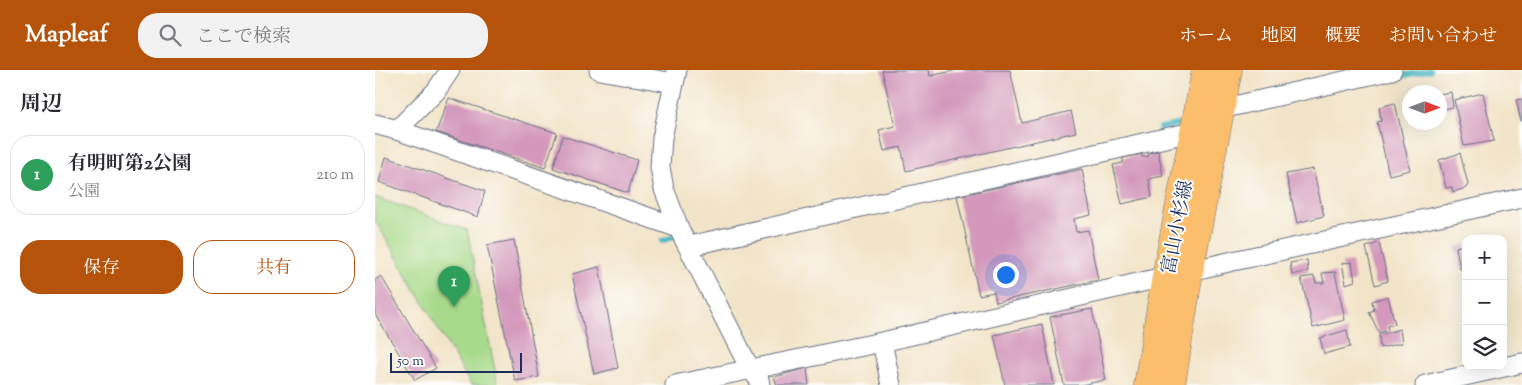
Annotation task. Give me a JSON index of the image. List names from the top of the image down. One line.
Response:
{"streets":{"main road":["富山小杉線"]},"scale_bar":"50 m","north":"right","page":{"header":"Mapleaf","search":"ここで検索","nav":["ホーム","地図","概要","お問い合わせ"],"heading":"周辺","list":[{"mark":"1","name":"有明町第2公園","note":"公園","value":"210 m"}],"buttons":["保存","共有"],"map_buttons":["+","−"],"pins":"1","scale":"50 m"}}
